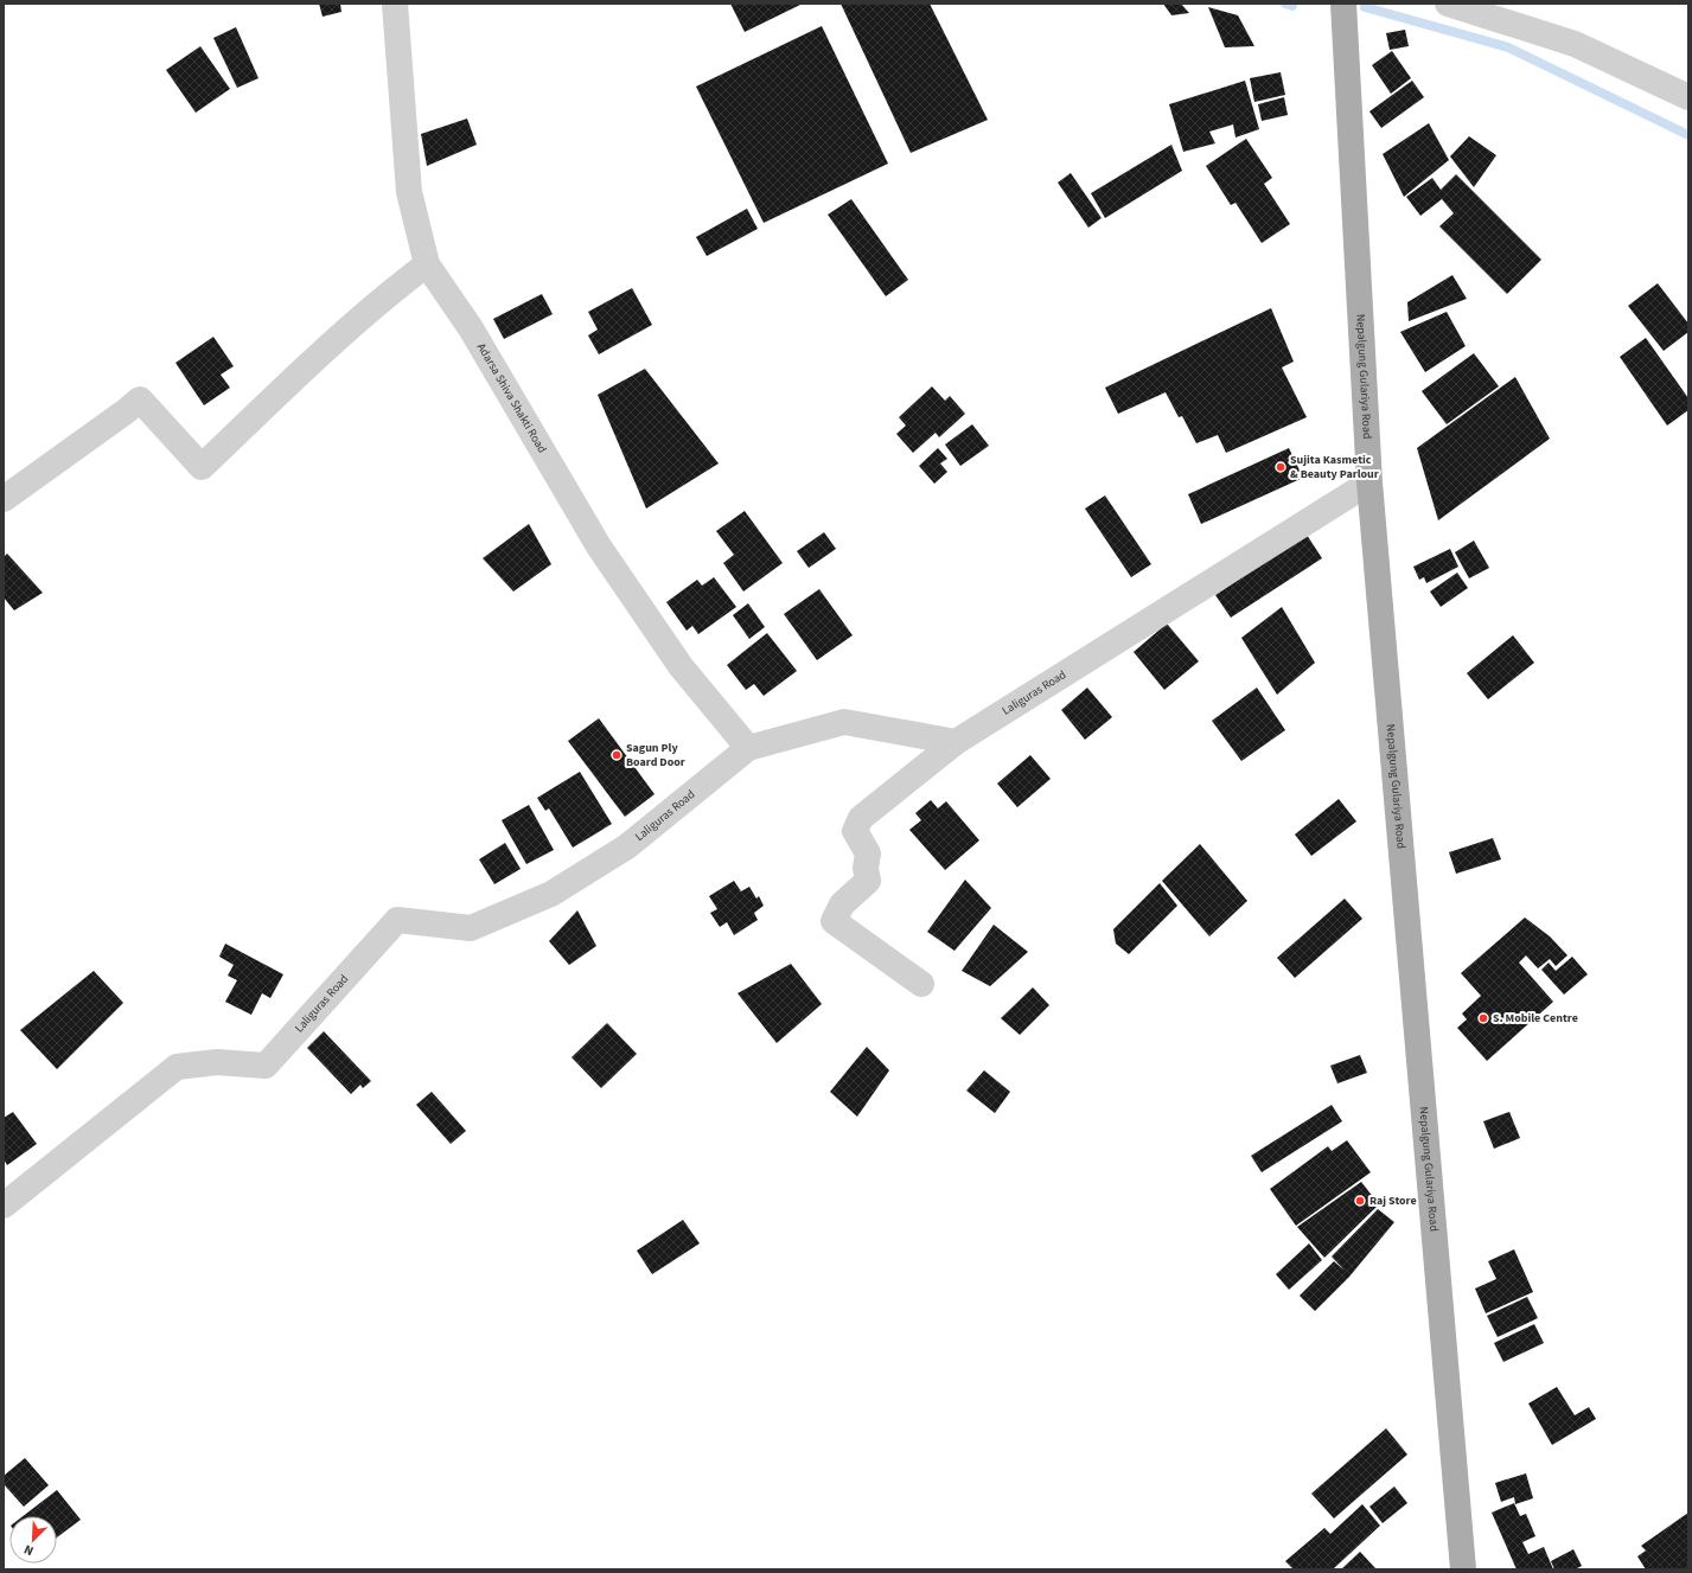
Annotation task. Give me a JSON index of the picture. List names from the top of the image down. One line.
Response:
{"streets":{"main road":["Nepalgung Gulariya Road"],"street":["Adarsa Shiva Shakti Road","Laliguras Road"]},"crossings":[["Nepalgung Gulariya Road","Laliguras Road"],["Adarsa Shiva Shakti Road","Laliguras Road"]],"places":["Sujita Kasmetic & Beauty Parlour","Sagun Ply Board Door","S. Mobile Centre","Raj Store"],"north":"bottom left"}
